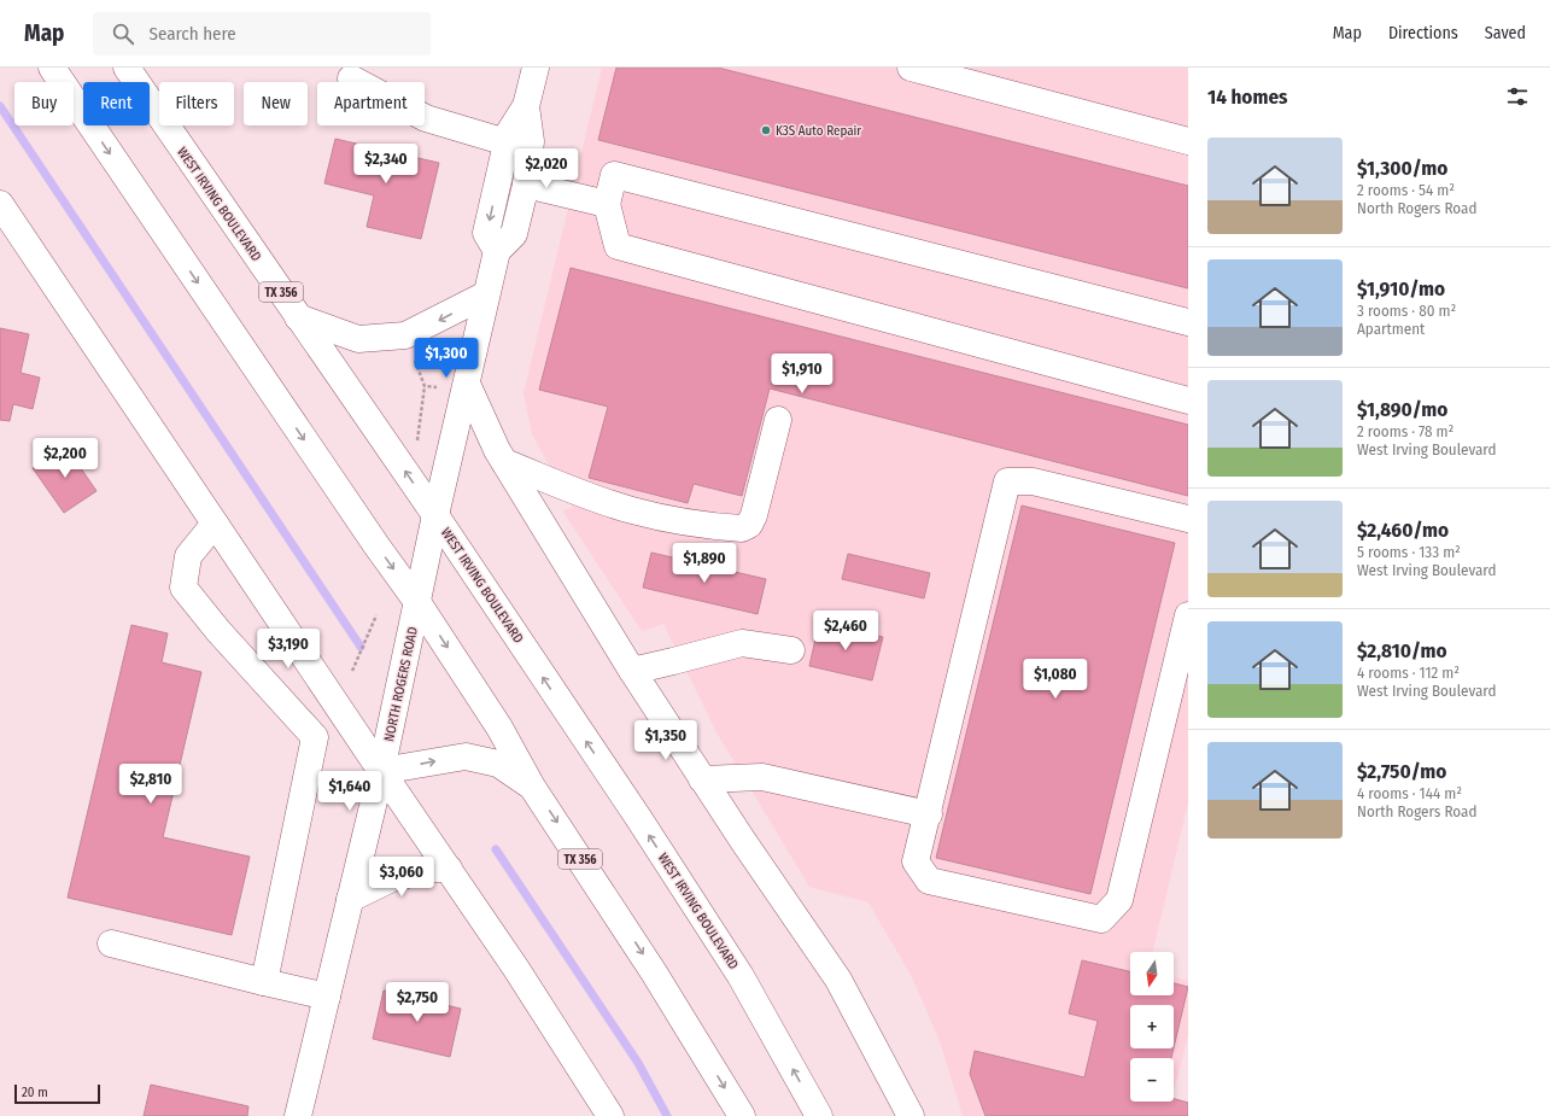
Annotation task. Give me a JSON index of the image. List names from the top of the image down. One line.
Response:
{"streets":{"street":["WEST IRVING BOULEVARD","TX 356","NORTH ROGERS ROAD"]},"crossings":[["WEST IRVING BOULEVARD","NORTH ROGERS ROAD"],["TX 356","NORTH ROGERS ROAD"]],"places":["K3S Auto Repair"],"scale_bar":"20 m","north":"bottom","page":{"header":"Map","search":"Search here","nav":["Map","Directions","Saved"],"heading":"14 homes","chip":["Buy","Rent","Filters","New","Apartment"],"list":[{"name":"$1,300/mo","note":"2 rooms · 54 m² · North Rogers Road"},{"name":"$1,910/mo","note":"3 rooms · 80 m² · Apartment"},{"name":"$1,890/mo","note":"2 rooms · 78 m² · West Irving Boulevard"},{"name":"$2,460/mo","note":"5 rooms · 133 m² · West Irving Boulevard"},{"name":"$2,810/mo","note":"4 rooms · 112 m² · West Irving Boulevard"},{"name":"$2,750/mo","note":"4 rooms · 144 m² · North Rogers Road"}],"price":["$2,340","$2,020","$1,300","$1,910","$2,200","$1,890","$2,460","$3,190","$1,080","$1,350","$2,810","$1,640","$3,060","$2,750"],"map_buttons":["+","−"],"scale":"20 m"}}
